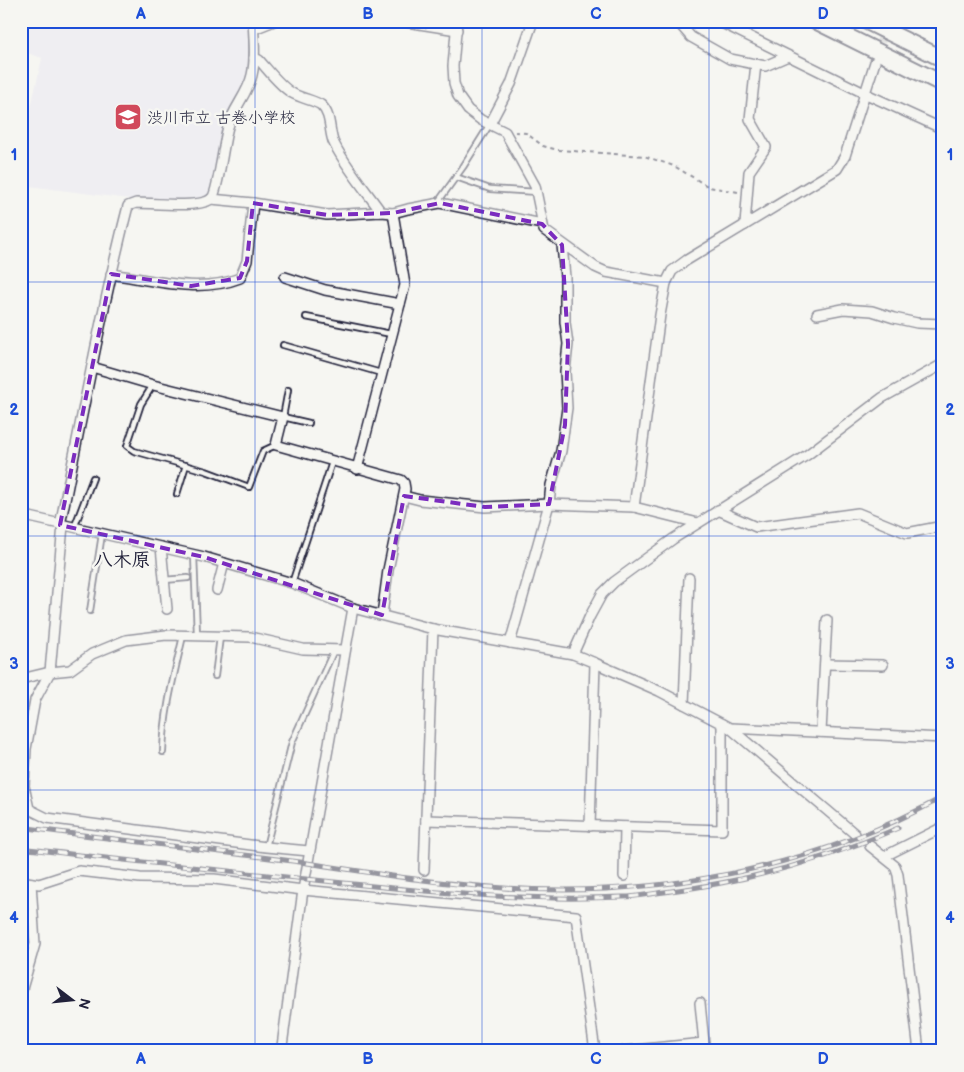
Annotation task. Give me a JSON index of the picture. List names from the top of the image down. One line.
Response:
{"districts":["八木原"],"places":{"school or university":["渋川市立 古巻小学校"]},"north":"right","grid":{"columns":["A","B","C","D"],"rows":["1","2","3","4"]}}
